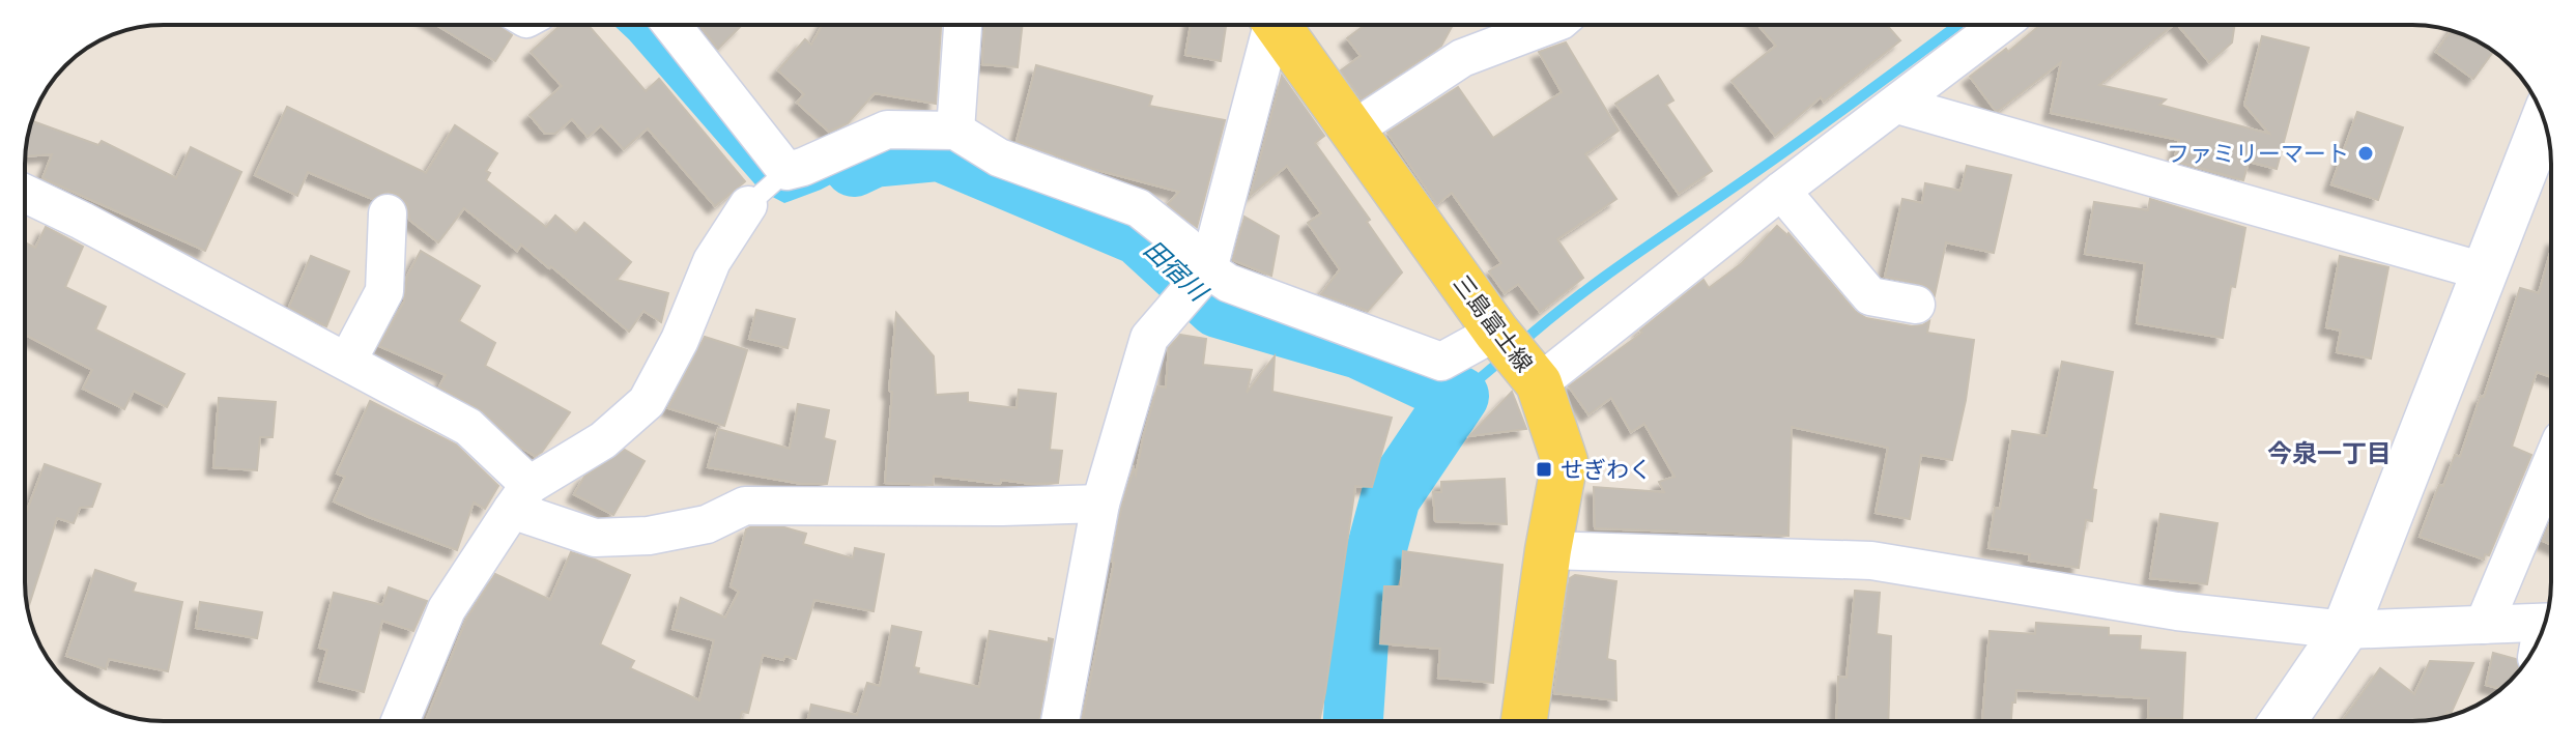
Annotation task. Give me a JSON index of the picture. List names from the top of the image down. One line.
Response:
{"streets":{"main road":["三島富士線"]},"districts":["今泉一丁目"],"water":["田宿川"],"places":{"other":["ファミリーマート"],"transit":["せぎわく"]}}
